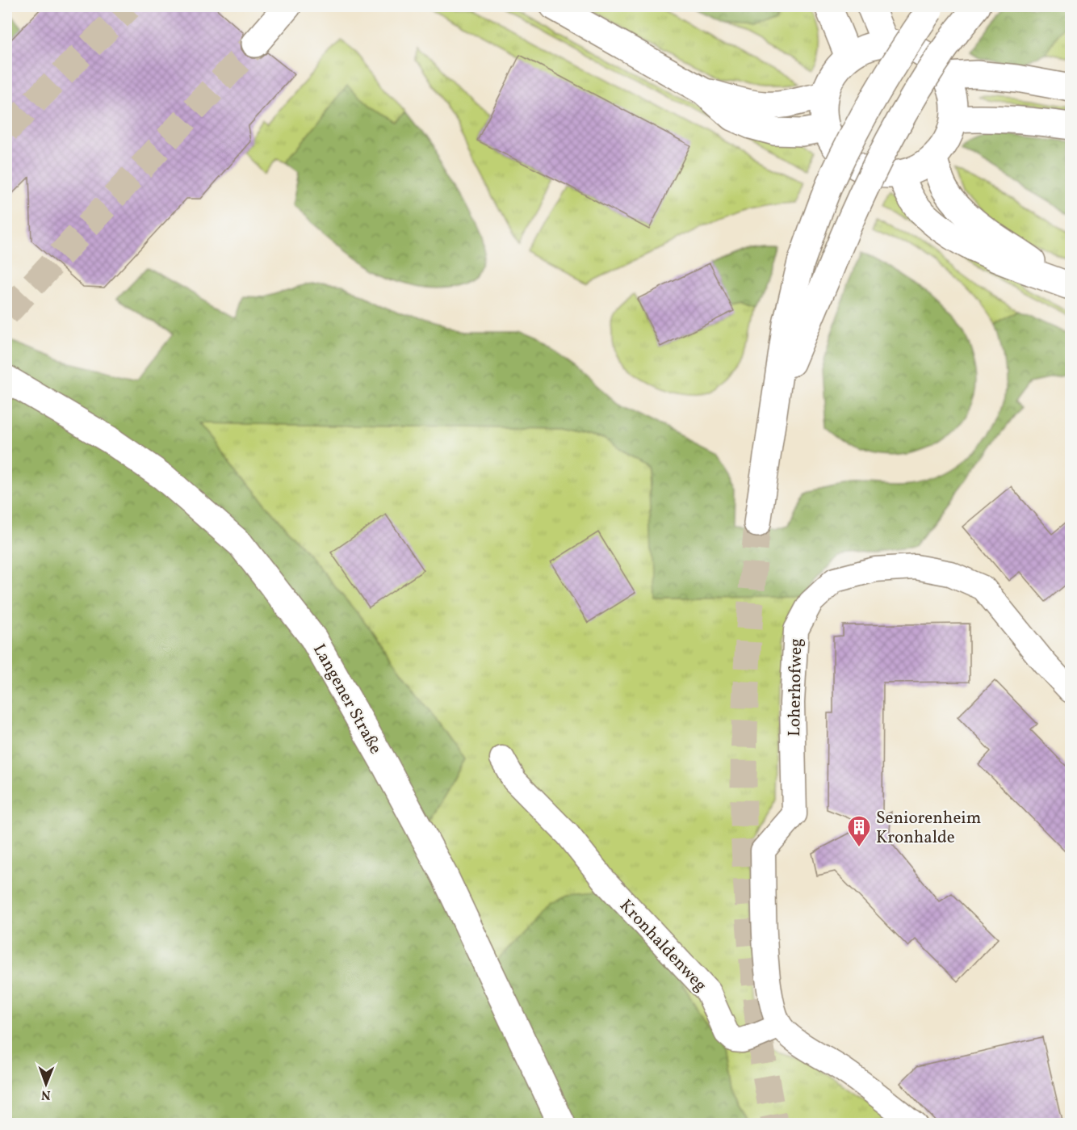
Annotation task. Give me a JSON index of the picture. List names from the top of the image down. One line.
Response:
{"streets":{"main road":["Langener Straße"],"street":["Loherhofweg","Kronhaldenweg"]},"crossings":[["Loherhofweg","Kronhaldenweg"]],"places":{"building":["Seniorenheim Kronhalde"]},"north":"bottom"}
